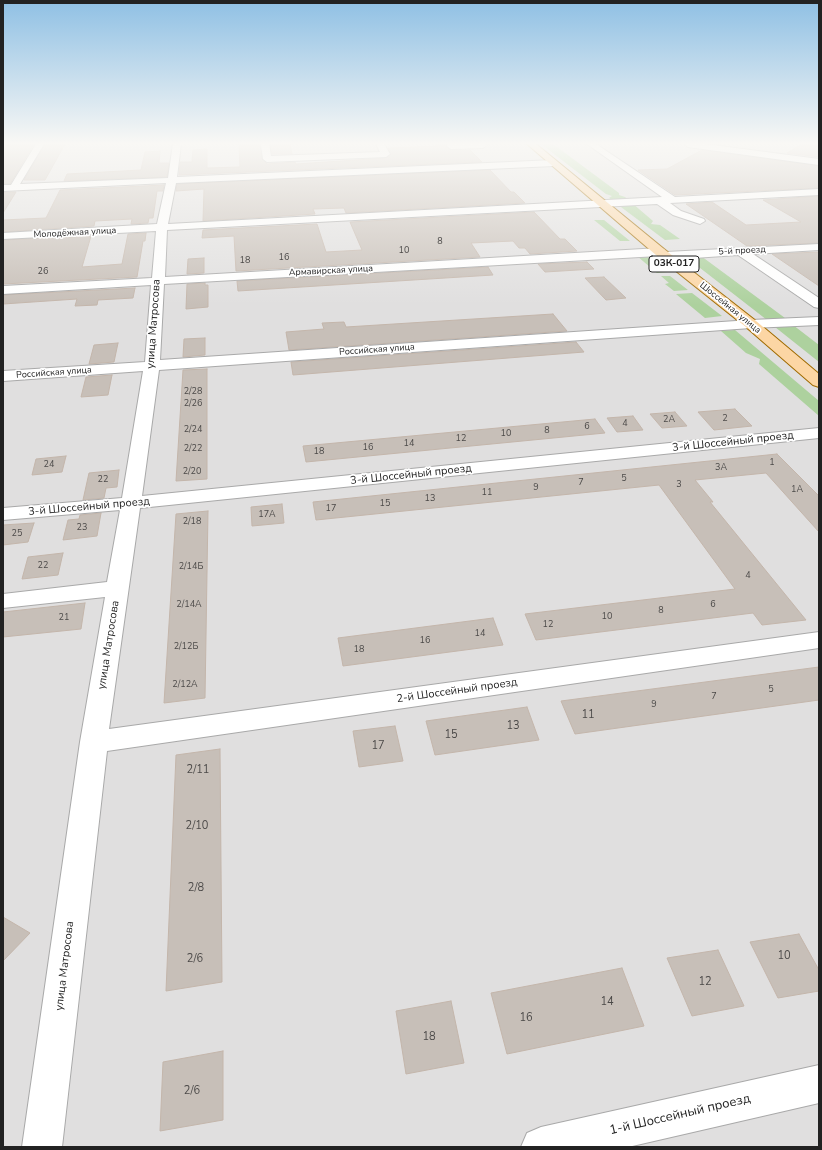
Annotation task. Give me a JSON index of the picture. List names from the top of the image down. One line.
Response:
{"streets":{"main road":["03К-017","Шоссейная улица"],"street":["Молодёжная улица","5-й проезд","Армавирская улица","улица Матросова","Российская улица","3-й Шоссейный проезд","2-й Шоссейный проезд","1-й Шоссейный проезд"]},"crossings":[["Молодёжная улица","Шоссейная улица"],["Молодёжная улица","улица Матросова"],["5-й проезд","Армавирская улица"],["5-й проезд","Шоссейная улица"],["Армавирская улица","Шоссейная улица"],["Армавирская улица","улица Матросова"],["Шоссейная улица","Российская улица"],["улица Матросова","Российская улица"],["улица Матросова","3-й Шоссейный проезд"],["улица Матросова","2-й Шоссейный проезд"]],"house_numbers":["8","10","16","18","26","2/28","2/26","2","2А","4","6","2/24","8","10","12","14","16","2/22","18","1","24","3А","2/20","5","22","7","3","9","1А","11","13","15","17","17А","2/18","23","25","22","2/14Б","4","2/14А","6","8","10","21","12","14","16","2/12Б","18","2/12А","5","7","9","11","13","15","17","2/11","2/10","2/8","10","2/6","12","14","16","18","2/6"]}
